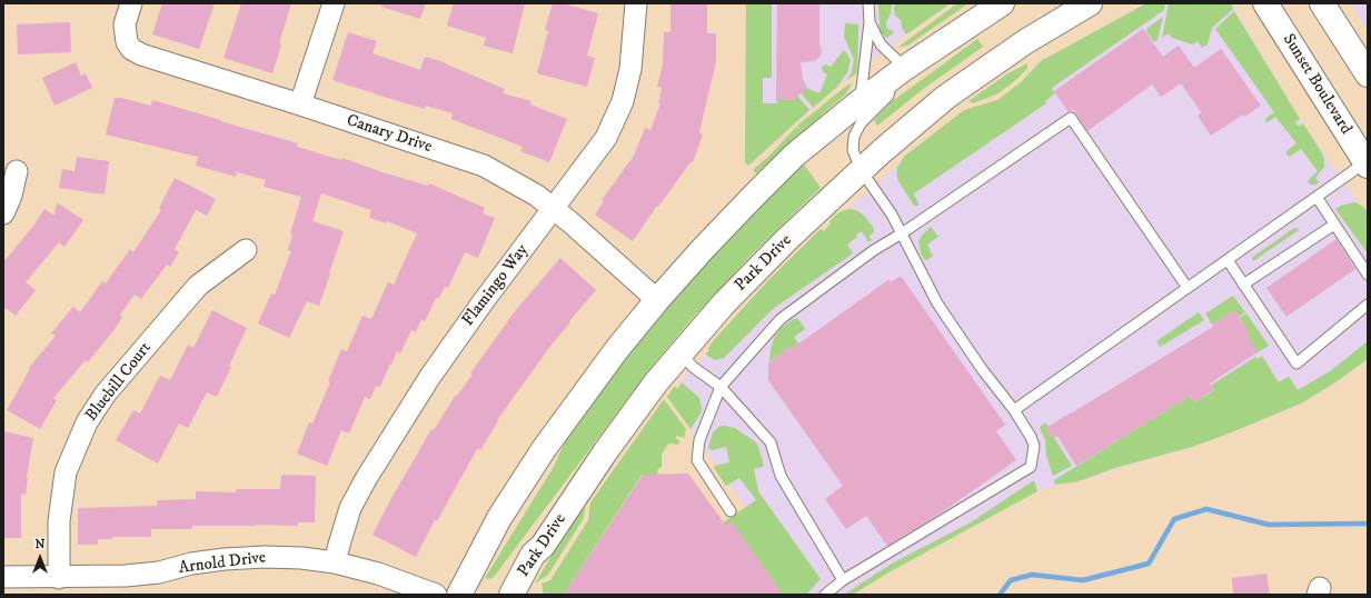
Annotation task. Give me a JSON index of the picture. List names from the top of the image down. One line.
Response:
{"streets":{"main road":["Sunset Boulevard","Park Drive"],"street":["Canary Drive","Flamingo Way","Bluebill Court","Arnold Drive"]},"crossings":[["Canary Drive","Flamingo Way"],["Flamingo Way","Arnold Drive"],["Bluebill Court","Arnold Drive"]],"north":"top"}
